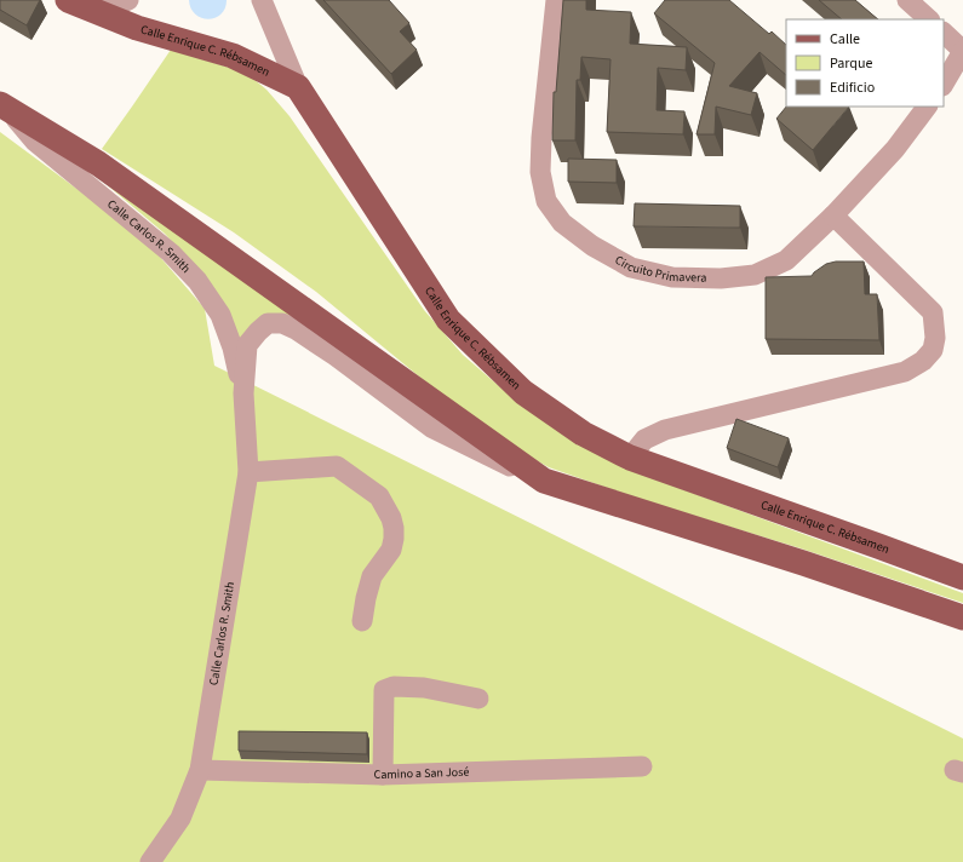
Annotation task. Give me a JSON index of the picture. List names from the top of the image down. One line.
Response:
{"streets":{"main road":["Calle Enrique C. Rébsamen"],"street":["Calle Carlos R. Smith","Circuito Primavera","Camino a San José"]},"crossings":[["Calle Carlos R. Smith","Camino a San José"]],"legend":["Calle","Parque","Edificio"]}
